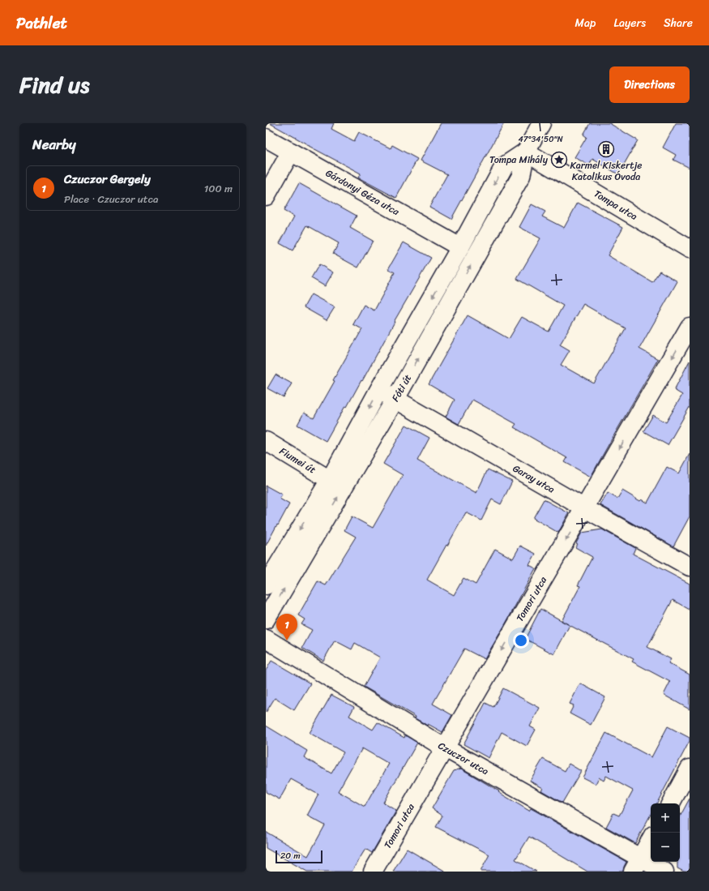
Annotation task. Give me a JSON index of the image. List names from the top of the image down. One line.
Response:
{"streets":{"street":["Gárdonyi Géza utca","Tompa utca","Fóti út","Fiumei út","Garay utca","Tomori utca","Czuczor utca"]},"crossings":[["Gárdonyi Géza utca","Fóti út"],["Tompa utca","Fóti út"],["Fóti út","Fiumei út"],["Fóti út","Garay utca"],["Garay utca","Tomori utca"],["Tomori utca","Czuczor utca"]],"one_way":["Tomori utca"],"places":{"building":["Karmel Kiskertje Katolikus Óvoda"],"place":["Tompa Mihály"]},"scale_bar":"20 m","page":{"header":"Pathlet","nav":["Map","Layers","Share"],"title":"Find us","buttons":"Directions","heading":"Nearby","list":[{"mark":"1","name":"Czuczor Gergely","note":"Place · Czuczor utca","value":"100 m"}],"pins":"1","map_buttons":["+","−"],"scale":"20 m"},"coordinates":["47°34'50\"N"]}
